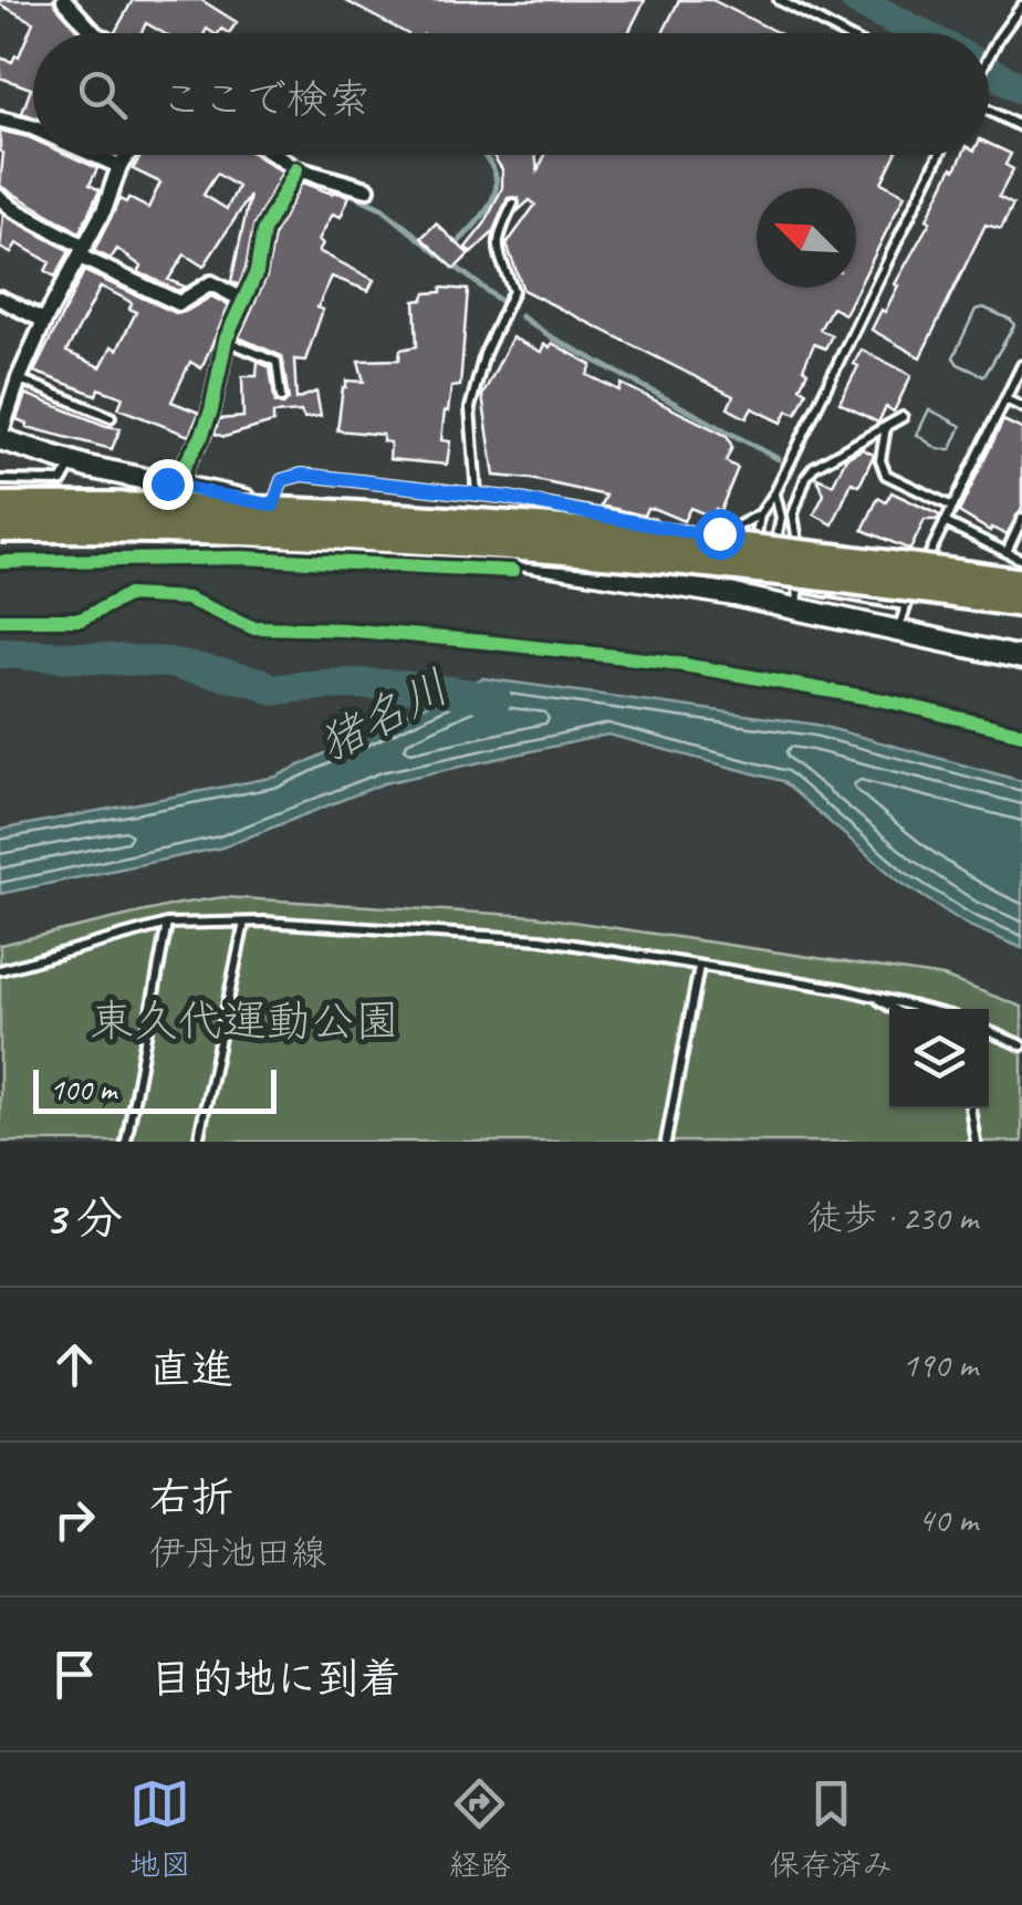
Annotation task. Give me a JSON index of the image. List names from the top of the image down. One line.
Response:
{"water":["猪名川"],"parks":["東久代運動公園"],"scale_bar":"100 m","north":"top left","page":{"search":"ここで検索","scale":"100 m","heading":["3 分","徒歩 · 230 m"],"list":[["直進","190 m"],["右折","伊丹池田線","40 m"],"目的地に到着"],"nav":["地図","経路","保存済み"]}}
